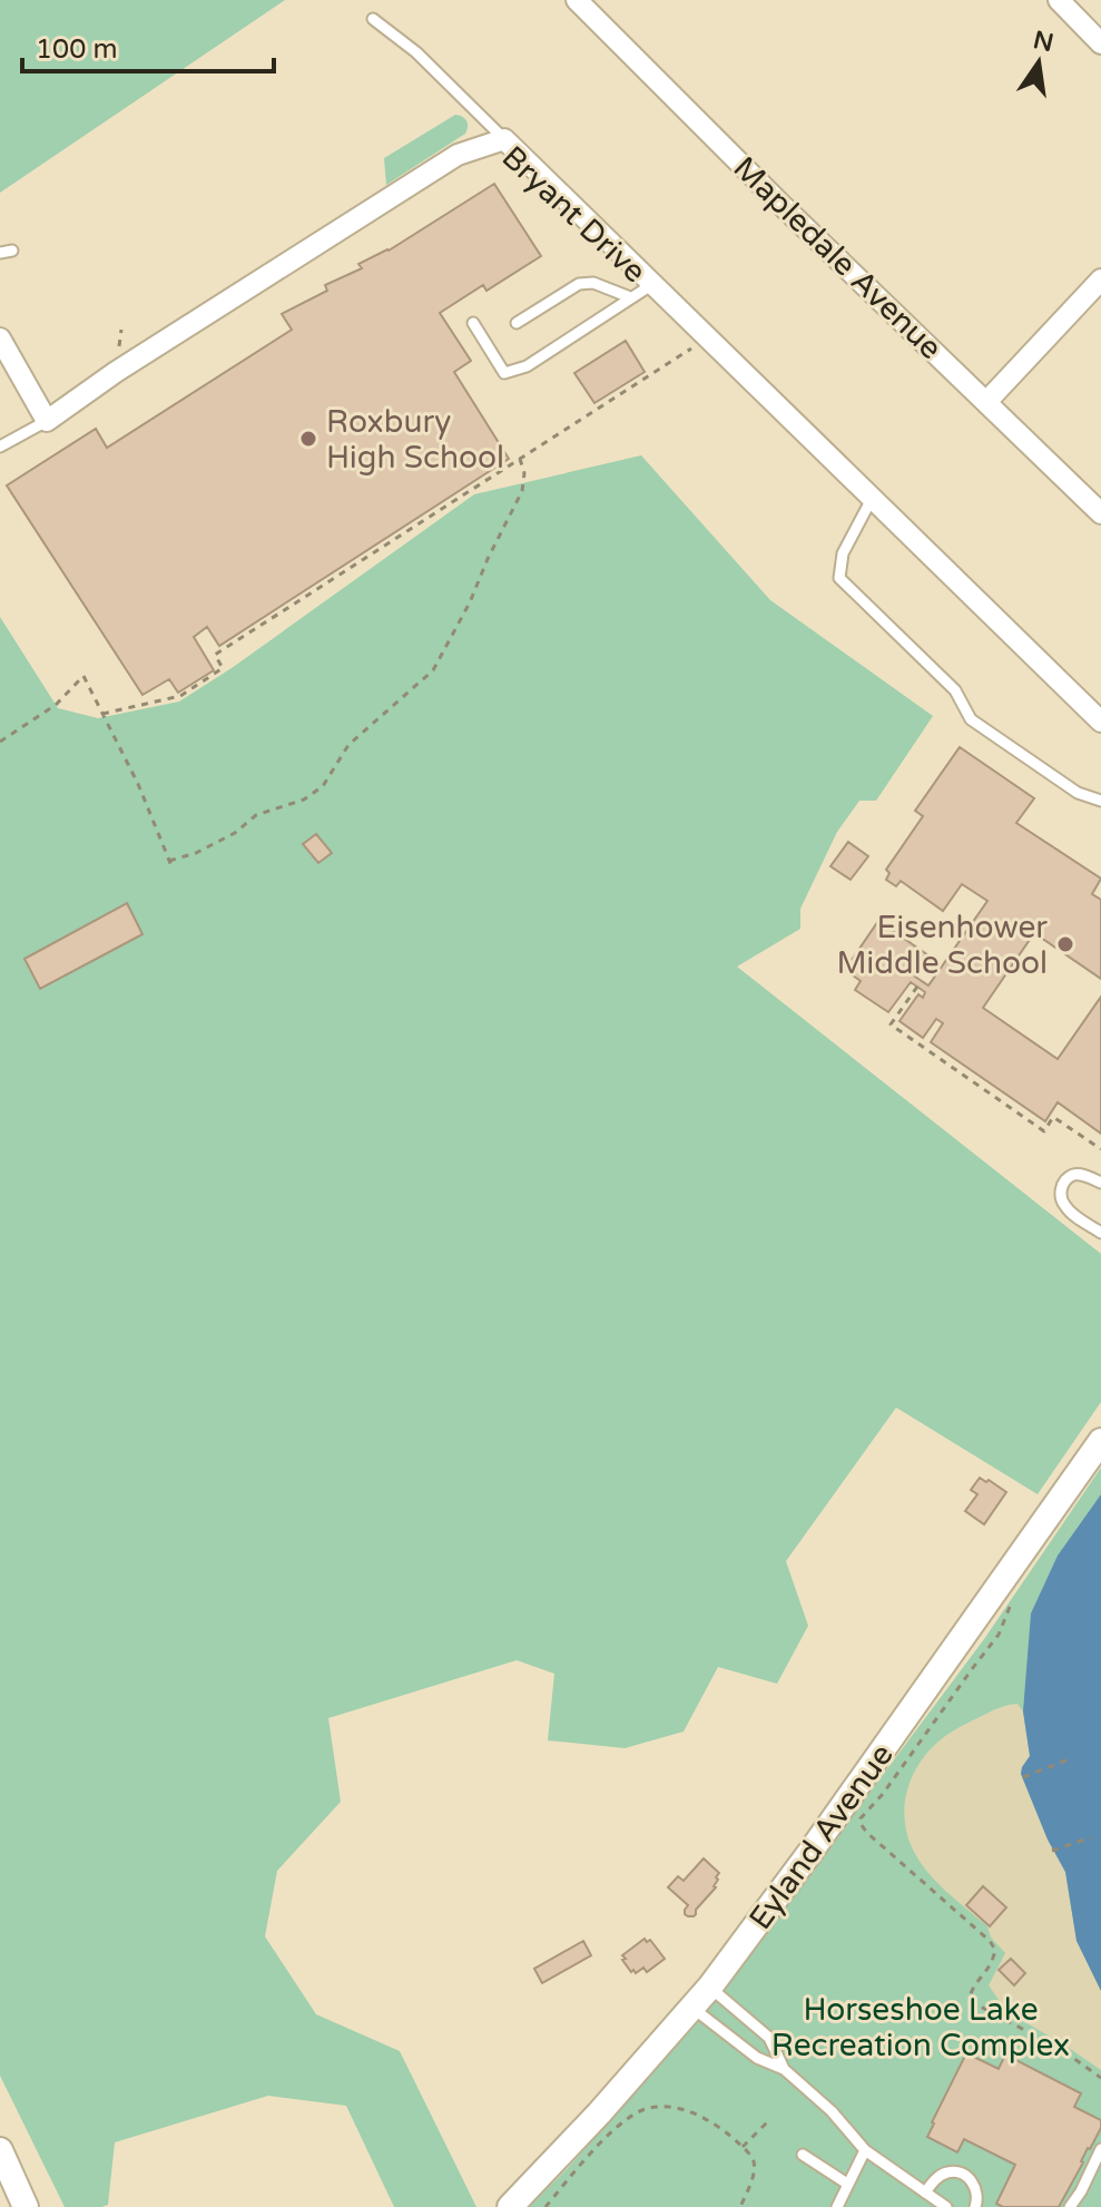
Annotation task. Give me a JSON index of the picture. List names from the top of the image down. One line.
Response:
{"streets":{"street":["Bryant Drive","Mapledale Avenue","Eyland Avenue"]},"parks":["Horseshoe Lake Recreation Complex"],"places":["Roxbury High School","Eisenhower Middle School"],"scale_bar":"100 m","north":"top"}
